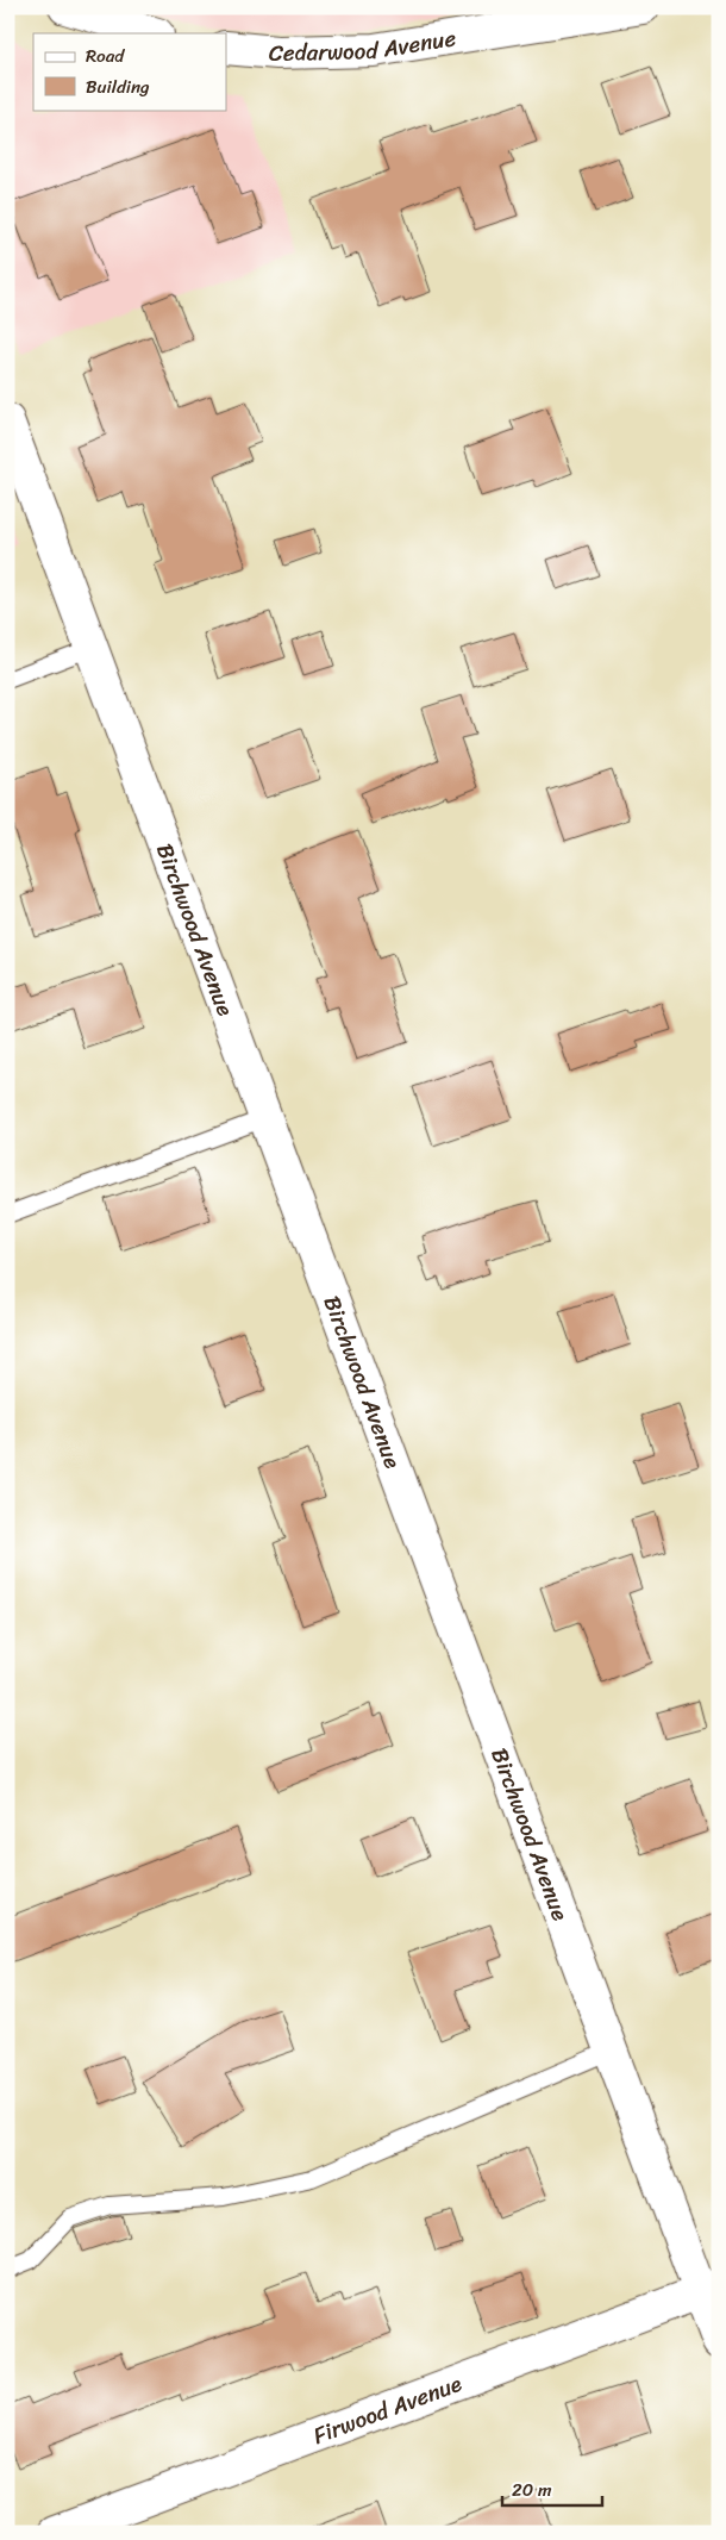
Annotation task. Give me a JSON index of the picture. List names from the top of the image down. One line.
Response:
{"streets":{"street":["Cedarwood Avenue","Birchwood Avenue","Firwood Avenue"]},"crossings":[["Birchwood Avenue","Firwood Avenue"]],"legend":["Road","Building"],"scale_bar":"20 m"}
